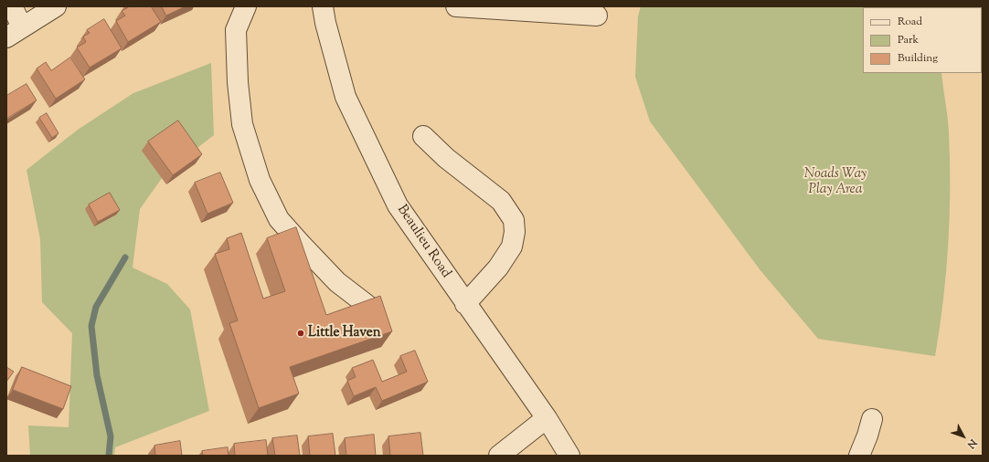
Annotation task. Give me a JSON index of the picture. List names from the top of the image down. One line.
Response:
{"streets":{"street":["Beaulieu Road"]},"parks":["Noads Way Play Area"],"places":["Little Haven"],"legend":["Road","Park","Building"],"north":"bottom right"}
